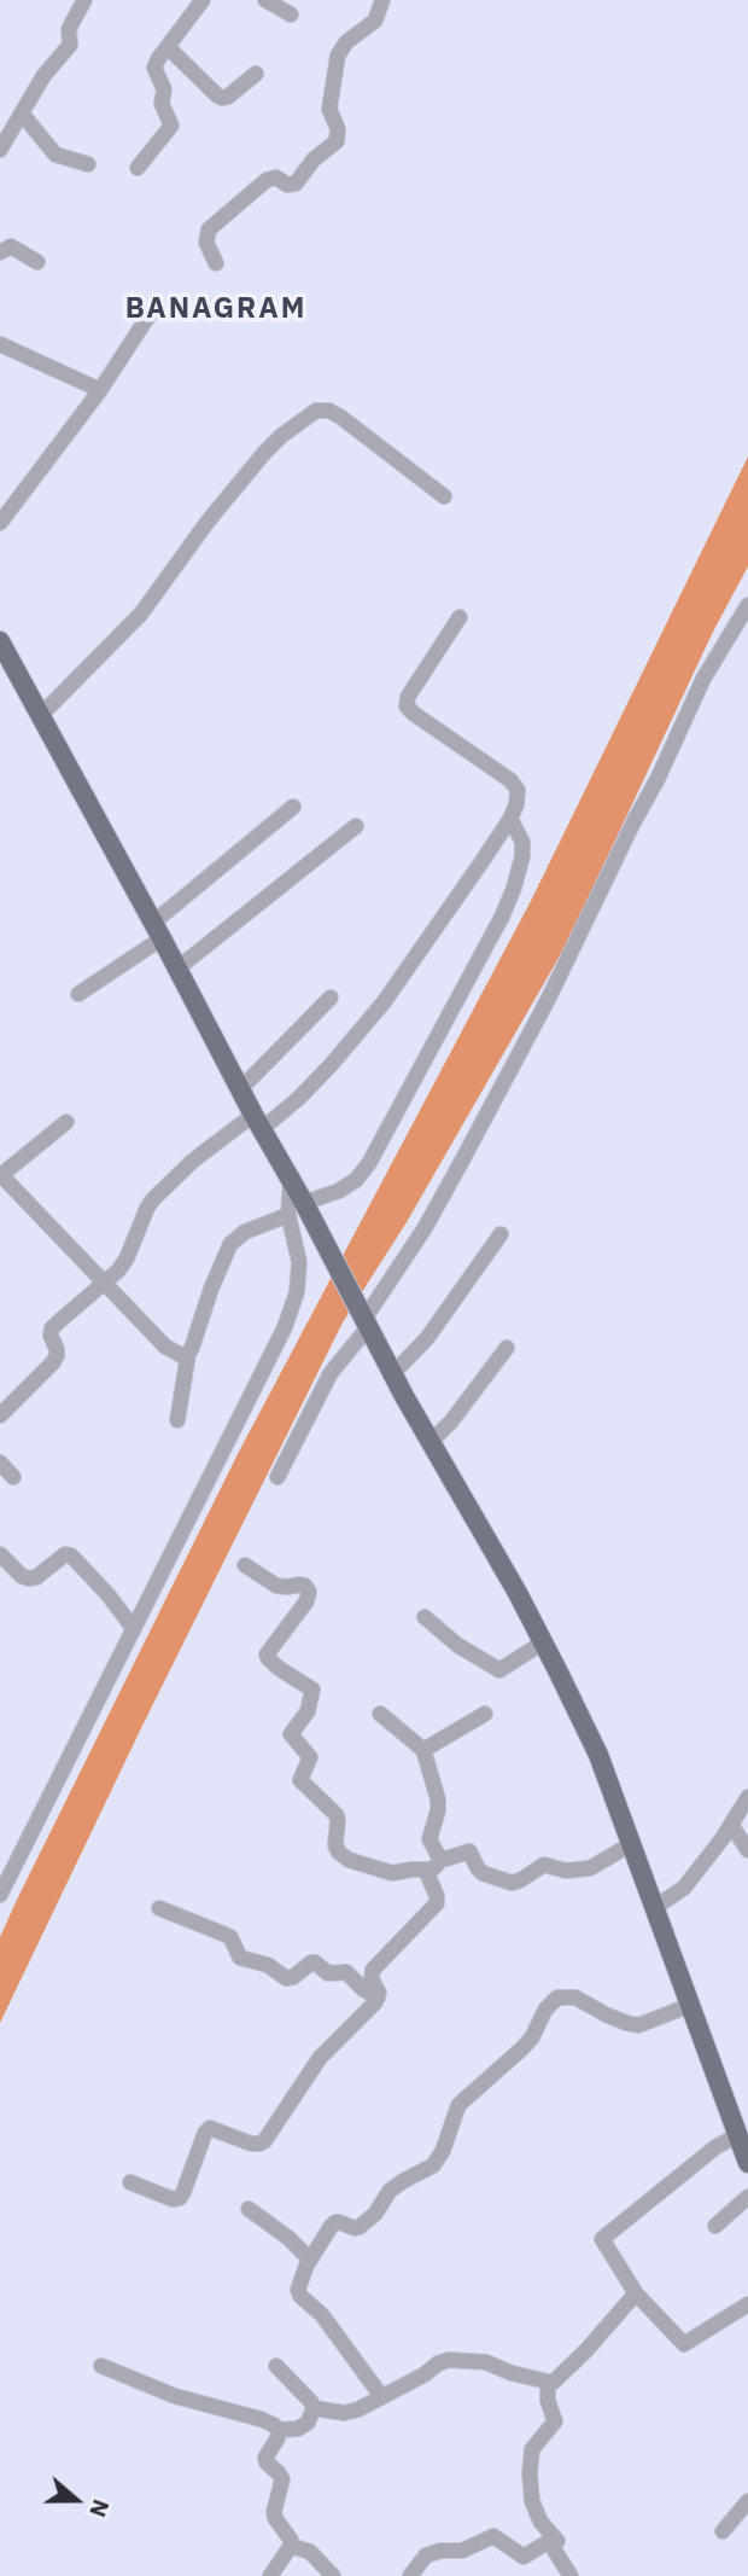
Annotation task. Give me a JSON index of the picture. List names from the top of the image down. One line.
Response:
{"districts":["BANAGRAM"],"north":"right"}
